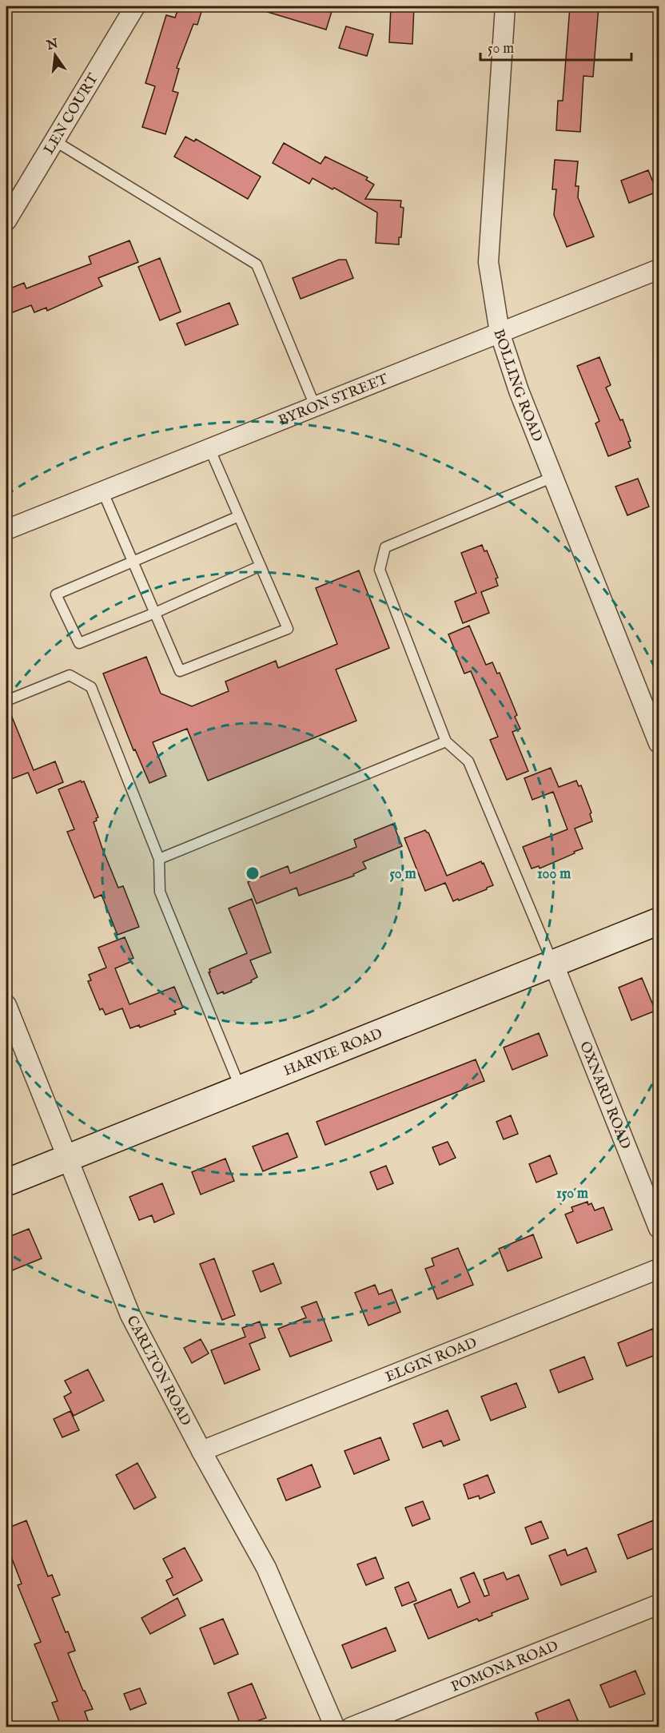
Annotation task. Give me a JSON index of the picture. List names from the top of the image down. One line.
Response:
{"streets":{"street":["LEN COURT","BOLLING ROAD","BYRON STREET","HARVIE ROAD","OXNARD ROAD","ELGIN ROAD","CARLTON ROAD","POMONA ROAD"]},"crossings":[["BOLLING ROAD","BYRON STREET"],["HARVIE ROAD","OXNARD ROAD"],["HARVIE ROAD","CARLTON ROAD"],["ELGIN ROAD","CARLTON ROAD"]],"scale_bar":"50 m","north":"top","rings":["50 m","100 m","150 m"]}
